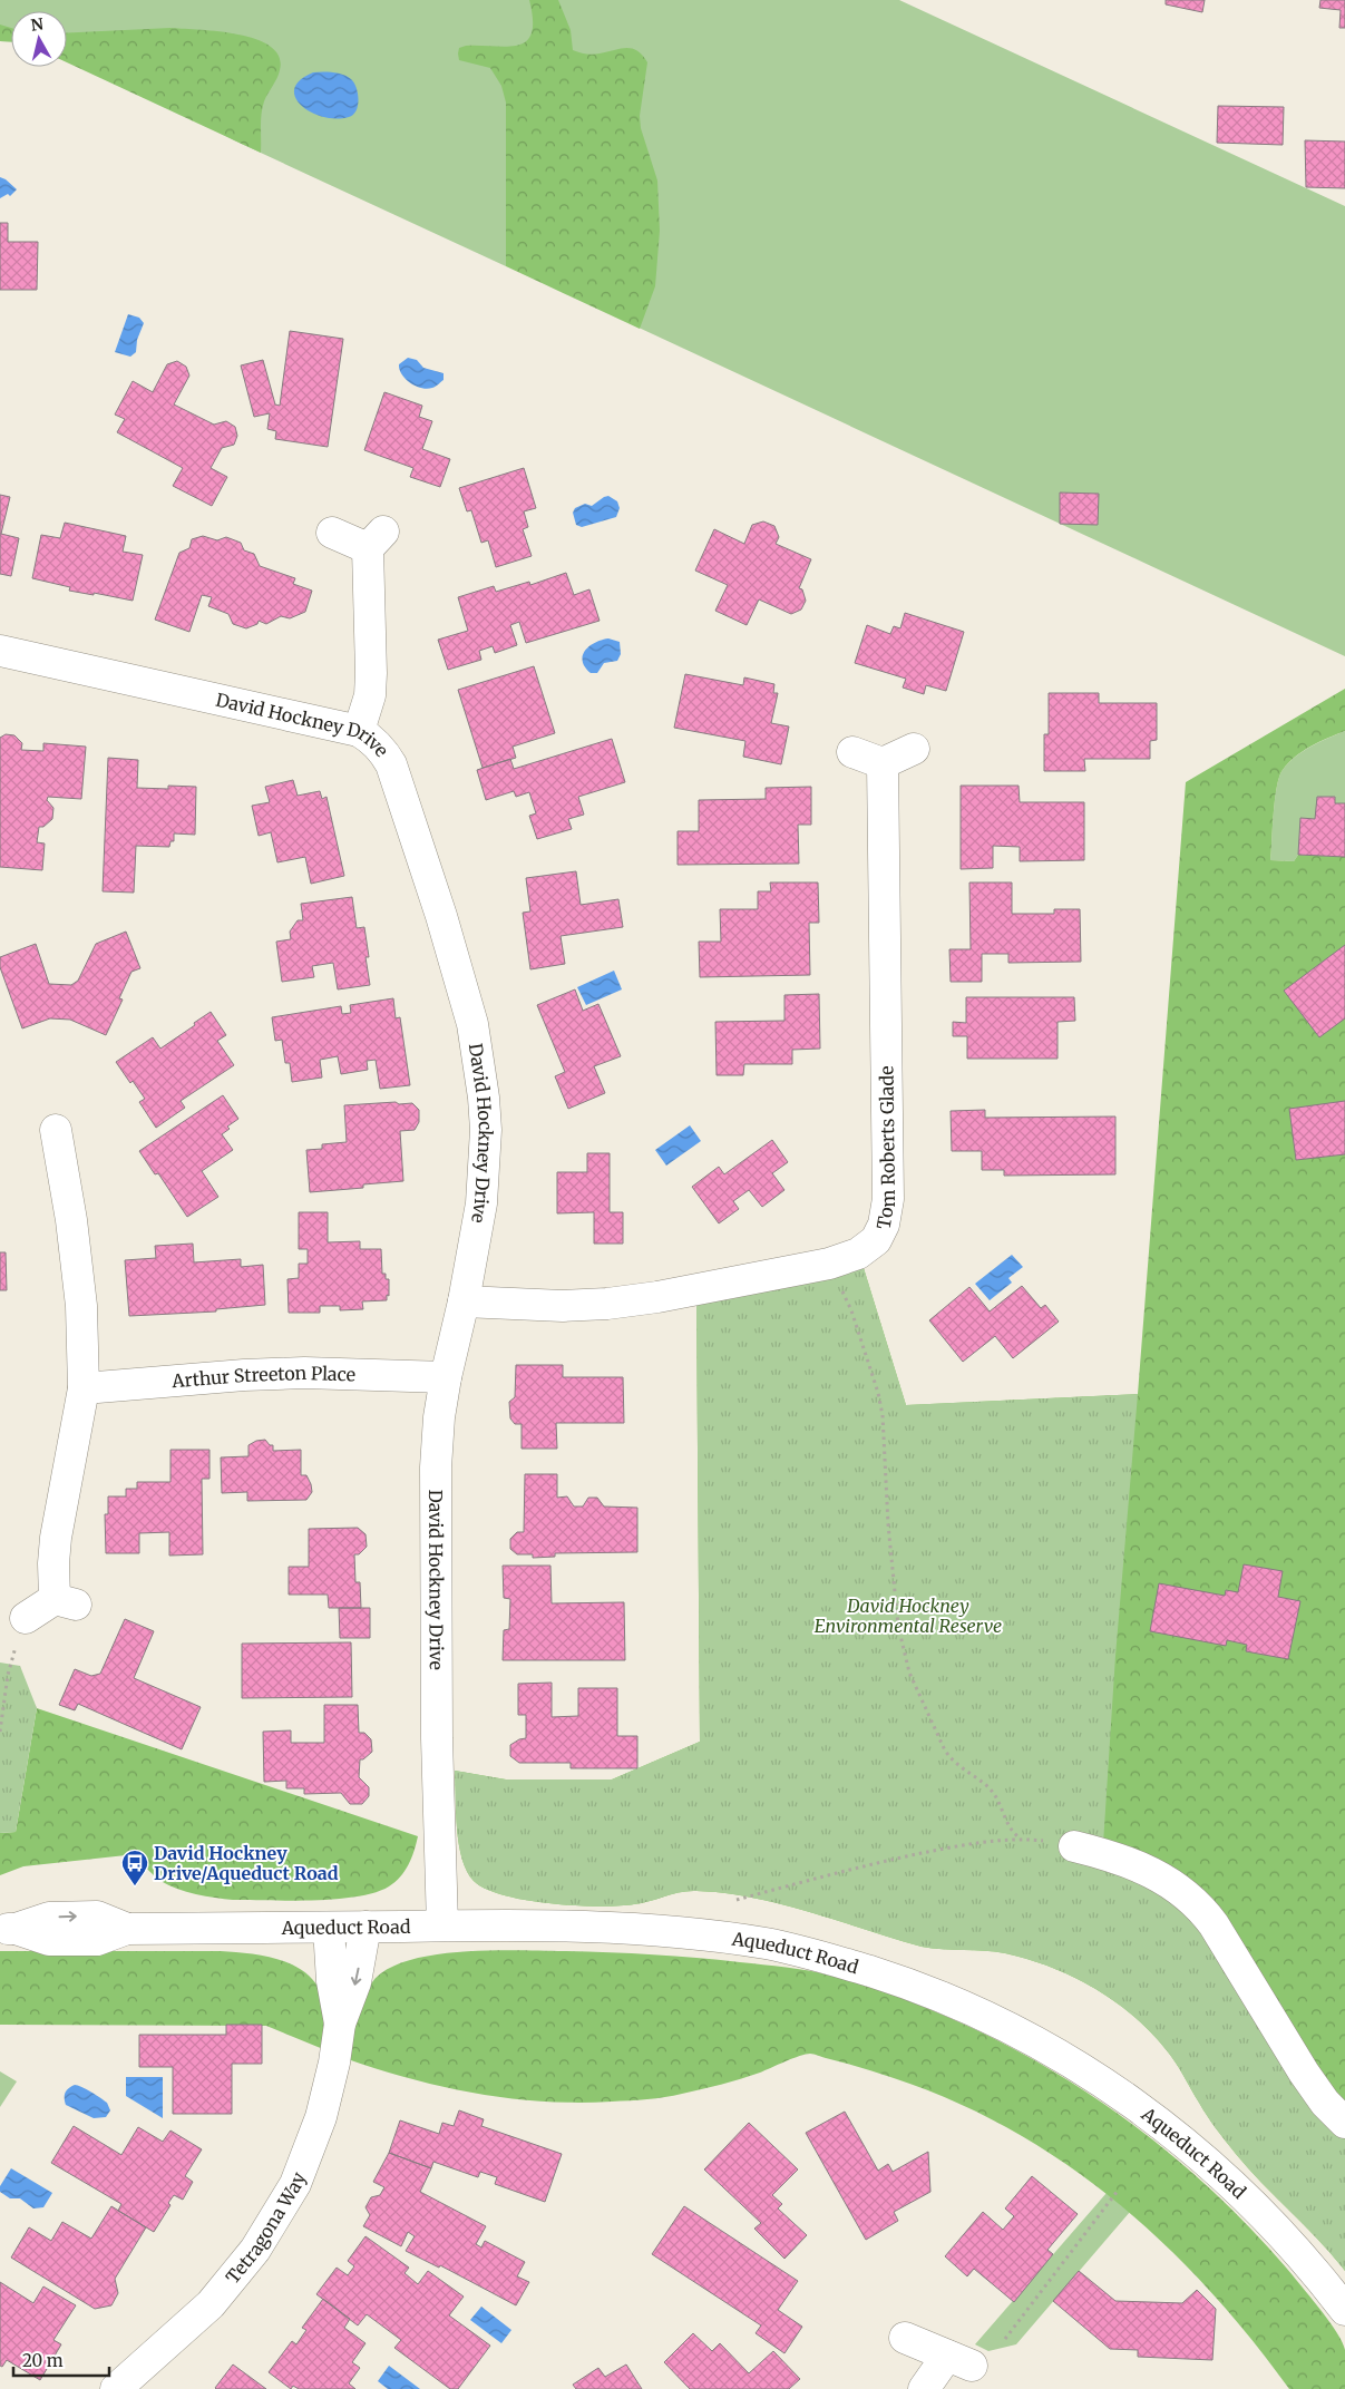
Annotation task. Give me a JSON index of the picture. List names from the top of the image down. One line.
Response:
{"streets":{"street":["David Hockney Drive","Tom Roberts Glade","Arthur Streeton Place","Aqueduct Road","Tetragona Way"]},"crossings":[["David Hockney Drive","Tom Roberts Glade"],["David Hockney Drive","Arthur Streeton Place"],["David Hockney Drive","Aqueduct Road"],["Aqueduct Road","Tetragona Way"]],"parks":["David Hockney Environmental Reserve"],"places":{"bus stop":["David Hockney Drive/Aqueduct Road"]},"scale_bar":"20 m","north":"top"}
